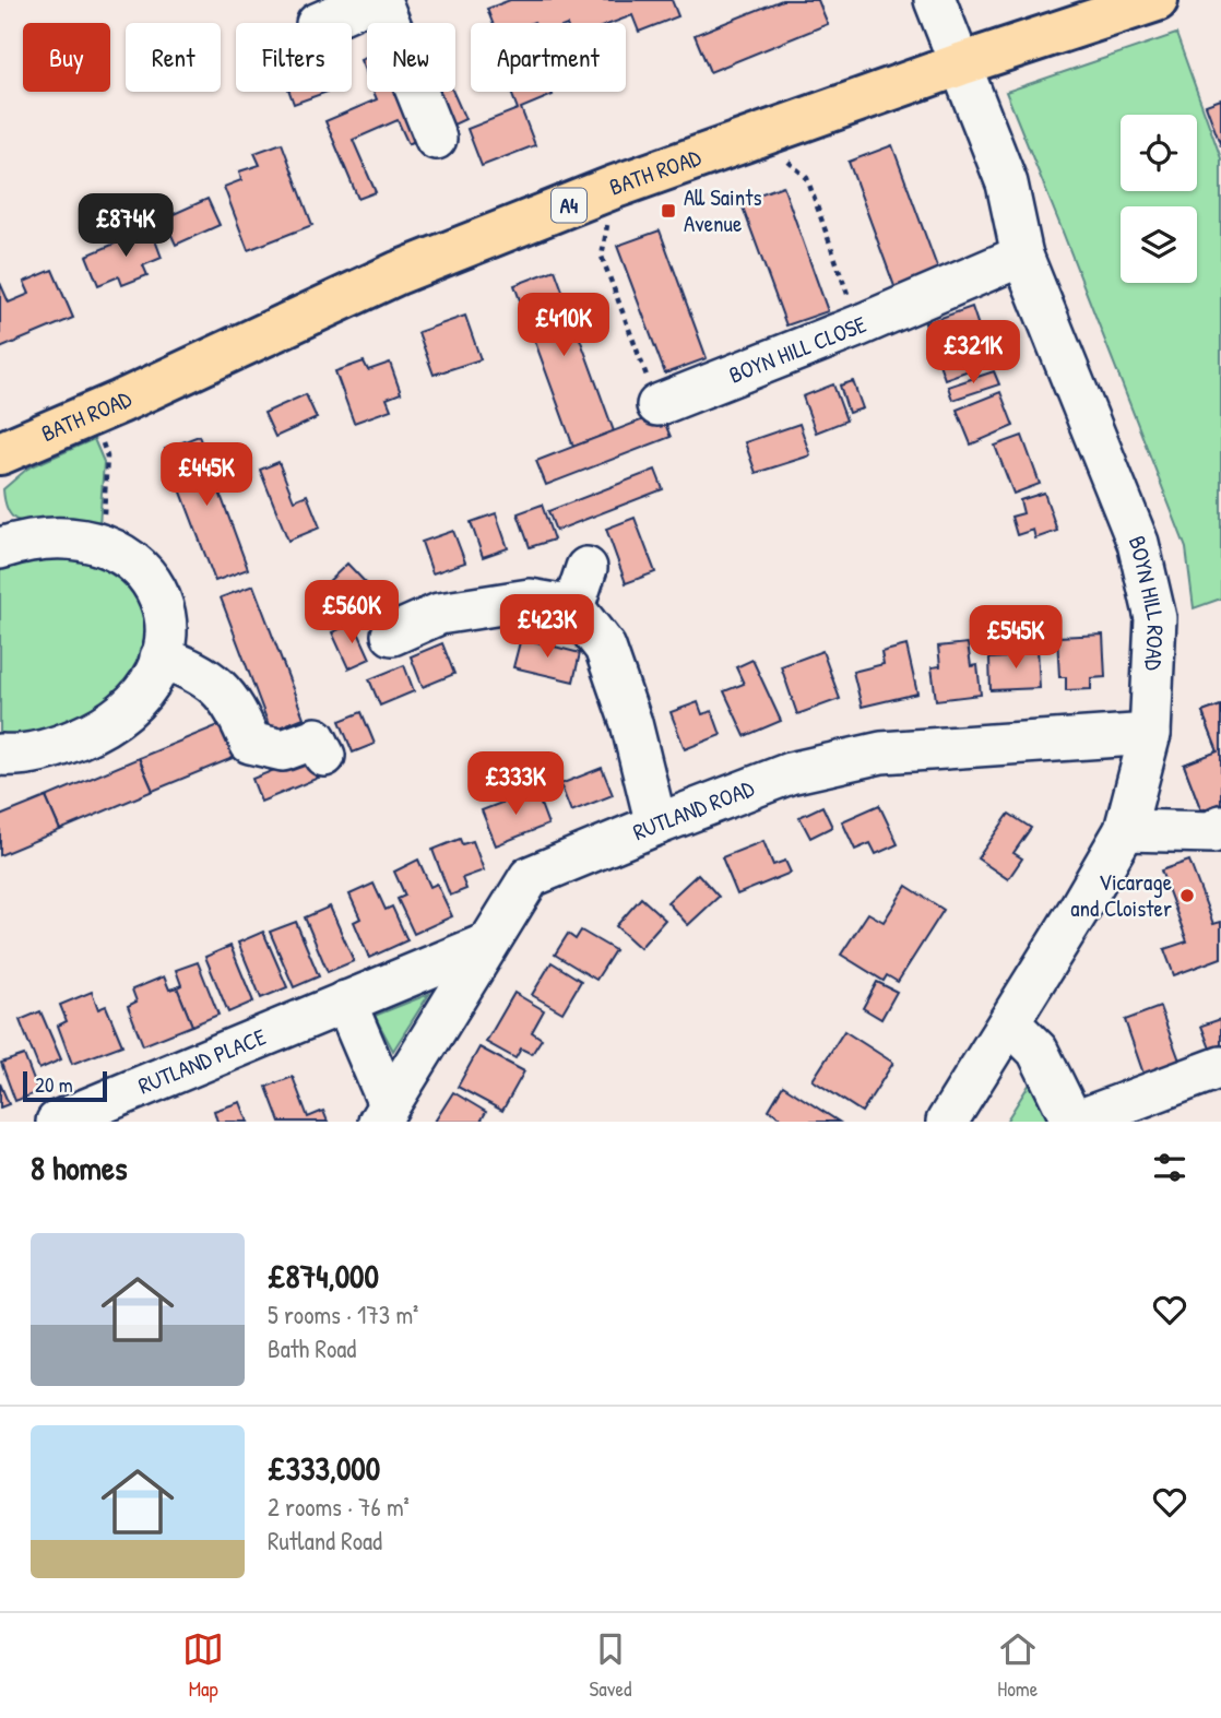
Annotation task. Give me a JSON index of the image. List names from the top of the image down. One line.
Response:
{"streets":{"main road":["BATH ROAD","A4"],"street":["BOYN HILL CLOSE","BOYN HILL ROAD","RUTLAND ROAD","RUTLAND PLACE"]},"crossings":[["BATH ROAD","BOYN HILL ROAD"],["BOYN HILL CLOSE","BOYN HILL ROAD"],["BOYN HILL ROAD","RUTLAND ROAD"],["RUTLAND ROAD","RUTLAND PLACE"]],"places":{"transit":["All Saints Avenue"],"other":["Vicarage and Cloister"]},"scale_bar":"20 m","page":{"chip":["Buy","Rent","Filters","New","Apartment"],"price":["£874K","£410K","£321K","£445K","£560K","£423K","£545K","£333K"],"scale":"20 m","heading":"8 homes","list":[{"name":"£874,000","note":"5 rooms · 173 m² · Bath Road"},{"name":"£333,000","note":"2 rooms · 76 m² · Rutland Road"}],"tabs":["Map","Saved","Home"]}}
